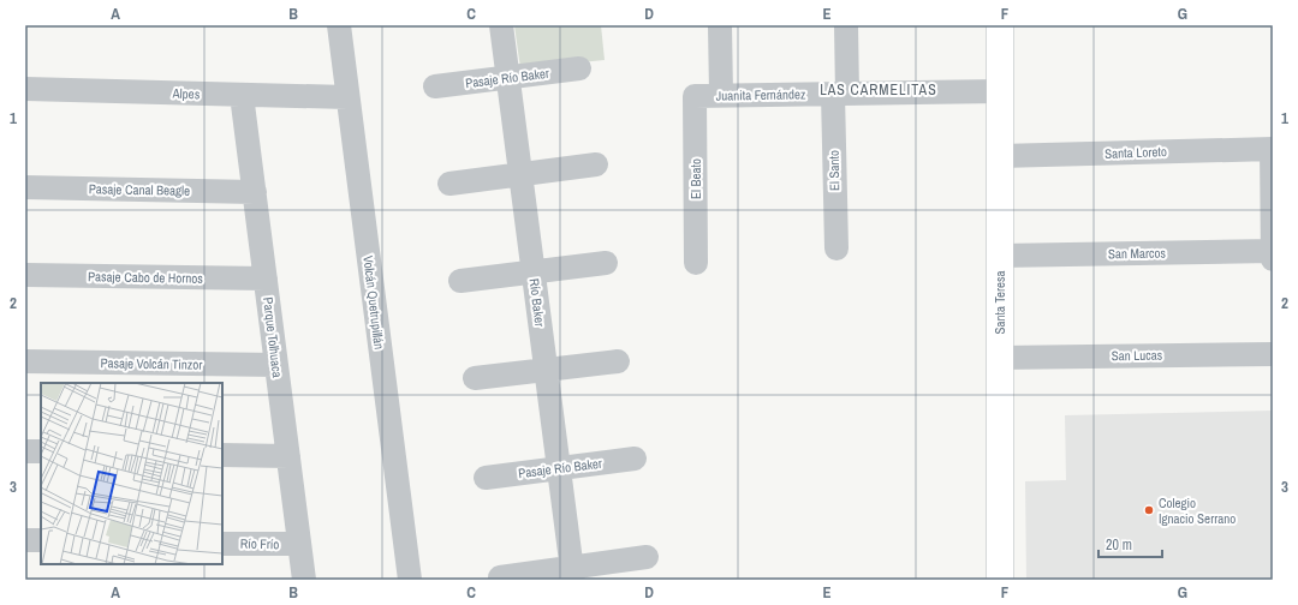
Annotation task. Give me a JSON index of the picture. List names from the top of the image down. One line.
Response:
{"streets":{"street":["Pasaje Río Baker","Alpes","Juanita Fernández","Santa Loreto","El Santo","El Beato","Pasaje Canal Beagle","San Marcos","Pasaje Cabo de Hornos","Volcán Quetrupillán","Río Baker","Santa Teresa","Parque Tolhuaca","San Lucas","Pasaje Volcán Tinzor","Río Frío"]},"crossings":[["Pasaje Río Baker","Río Baker"],["Alpes","Volcán Quetrupillán"],["Alpes","Parque Tolhuaca"],["Juanita Fernández","El Santo"],["Juanita Fernández","El Beato"],["Juanita Fernández","Santa Teresa"],["Santa Loreto","Santa Teresa"],["Pasaje Canal Beagle","Parque Tolhuaca"],["San Marcos","Santa Teresa"],["Pasaje Cabo de Hornos","Parque Tolhuaca"],["Santa Teresa","San Lucas"],["Parque Tolhuaca","Pasaje Volcán Tinzor"],["Parque Tolhuaca","Río Frío"]],"districts":["LAS CARMELITAS"],"places":["Colegio Ignacio Serrano"],"scale_bar":"20 m","grid":{"columns":["A","B","C","D","E","F","G"],"rows":["1","2","3"]}}
